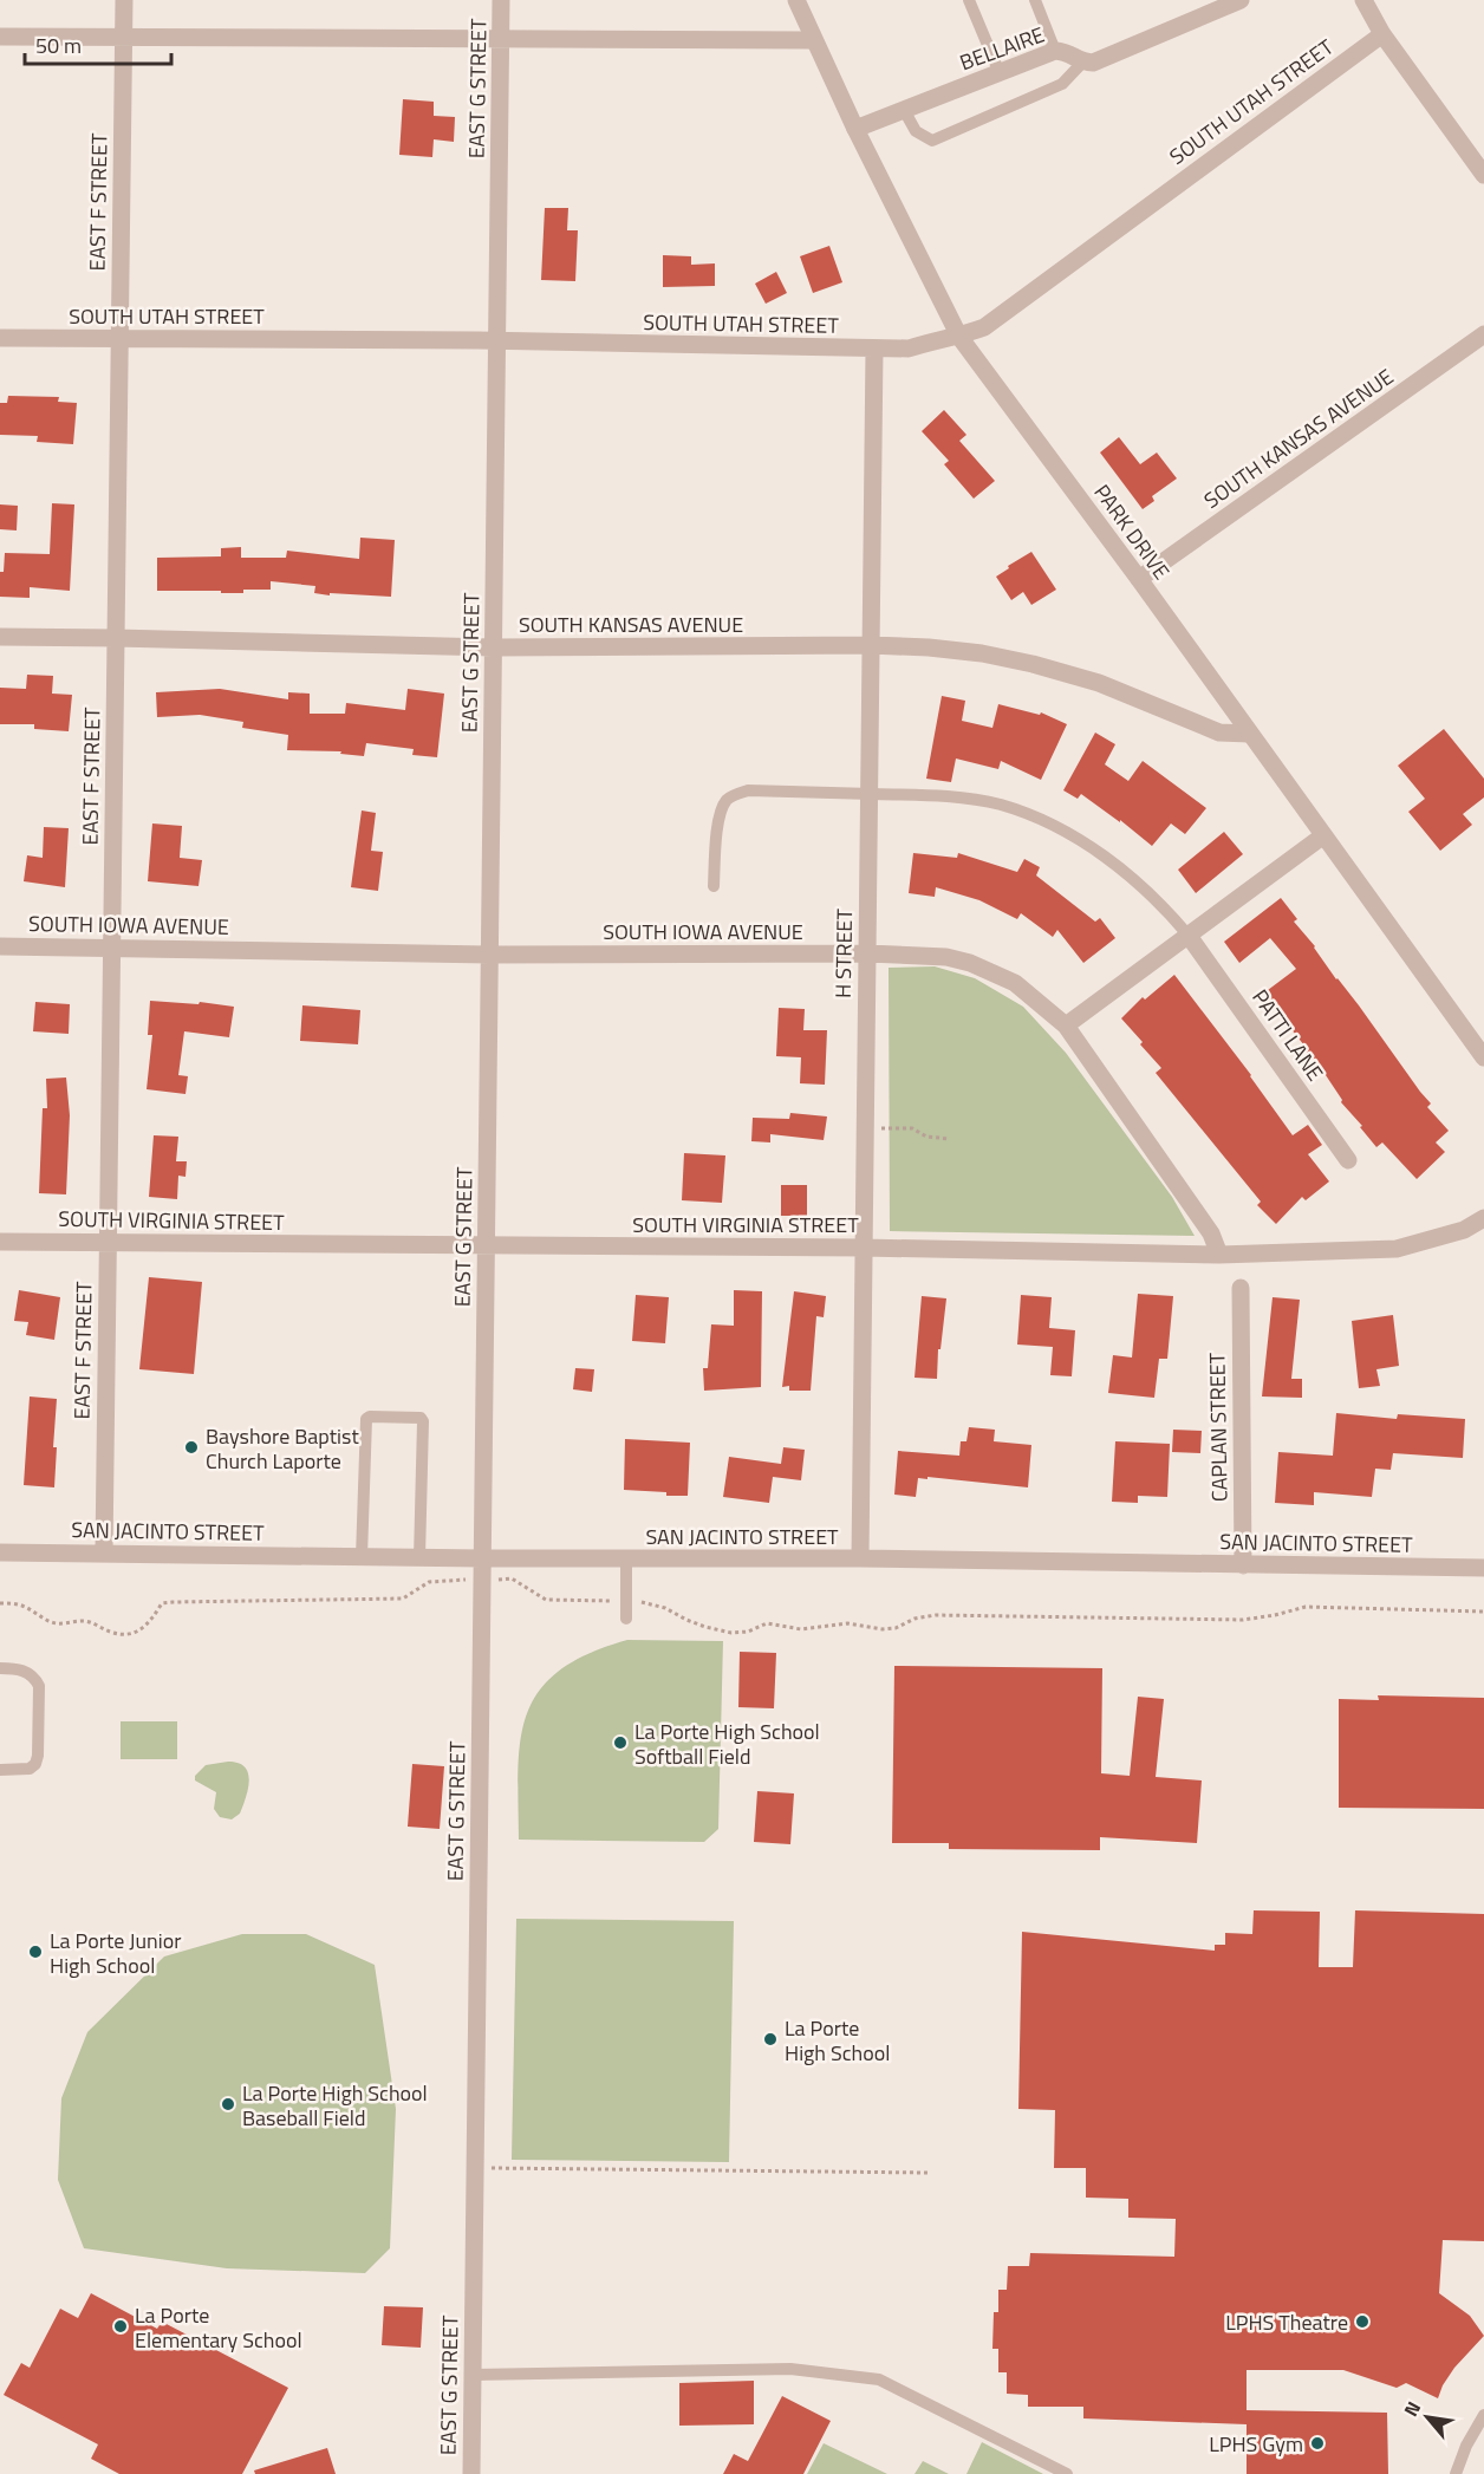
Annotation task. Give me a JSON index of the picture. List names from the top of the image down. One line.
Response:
{"streets":{"street":["BELLAIRE","EAST G STREET","SOUTH UTAH STREET","EAST F STREET","SOUTH KANSAS AVENUE","PARK DRIVE","SOUTH IOWA AVENUE","H STREET","PATTI LANE","SOUTH VIRGINIA STREET","CAPLAN STREET","SAN JACINTO STREET"]},"crossings":[["BELLAIRE","PARK DRIVE"],["EAST G STREET","SOUTH UTAH STREET"],["EAST G STREET","SOUTH KANSAS AVENUE"],["EAST G STREET","SOUTH IOWA AVENUE"],["EAST G STREET","SOUTH VIRGINIA STREET"],["EAST G STREET","SAN JACINTO STREET"],["SOUTH UTAH STREET","EAST F STREET"],["SOUTH UTAH STREET","PARK DRIVE"],["SOUTH UTAH STREET","H STREET"],["EAST F STREET","SOUTH KANSAS AVENUE"],["EAST F STREET","SOUTH IOWA AVENUE"],["EAST F STREET","SOUTH VIRGINIA STREET"],["EAST F STREET","SAN JACINTO STREET"],["SOUTH KANSAS AVENUE","PARK DRIVE"],["SOUTH KANSAS AVENUE","H STREET"],["SOUTH IOWA AVENUE","H STREET"],["H STREET","SOUTH VIRGINIA STREET"],["H STREET","SAN JACINTO STREET"],["CAPLAN STREET","SAN JACINTO STREET"]],"places":["Bayshore Baptist Church Laporte","La Porte High School Softball Field","La Porte Junior High School","La Porte High School","La Porte High School Baseball Field","LPHS Theatre","La Porte Elementary School","LPHS Gym"],"scale_bar":"50 m","north":"top left"}
